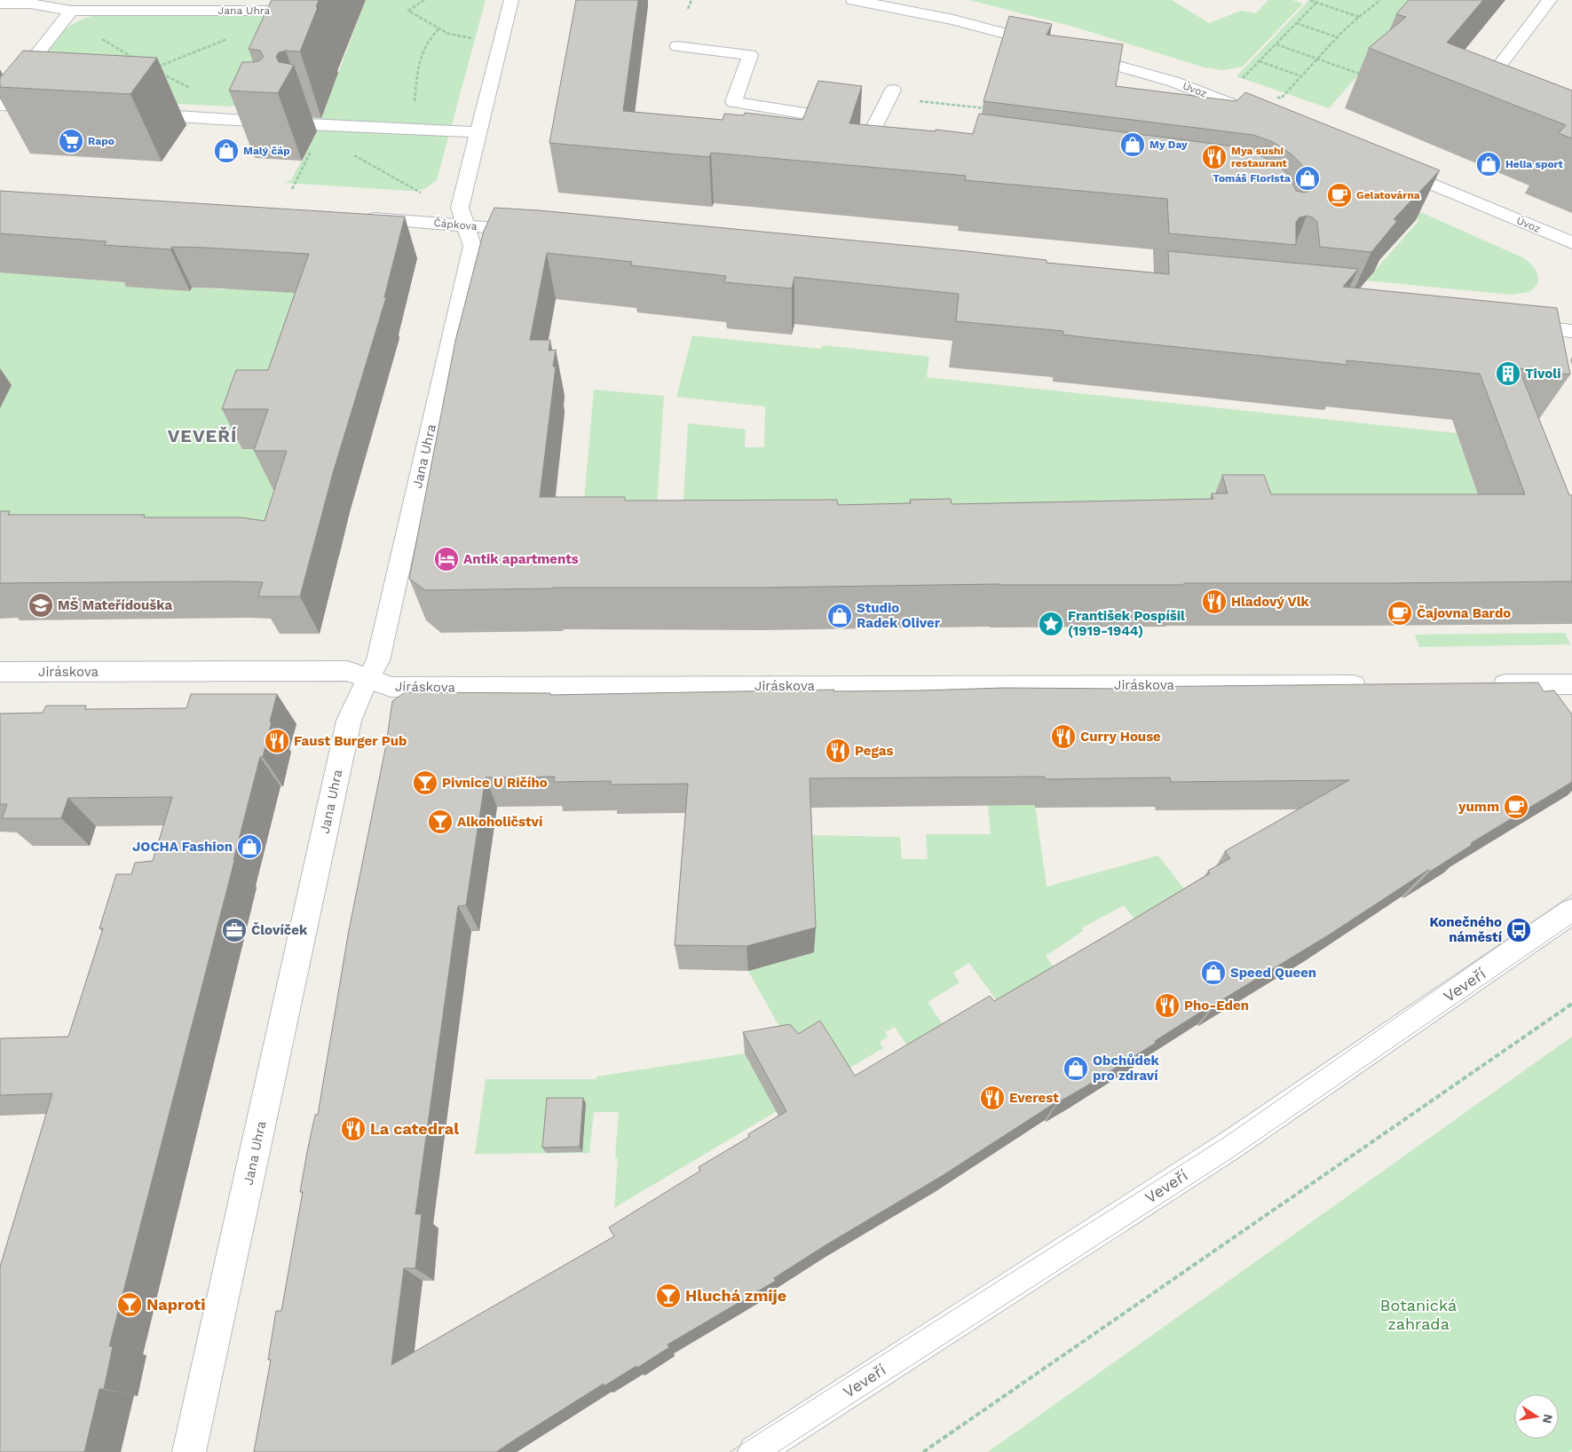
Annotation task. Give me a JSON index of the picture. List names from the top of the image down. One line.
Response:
{"streets":{"street":["Jana Uhra","Úvoz","Čápkova","Jiráskova","Veveří"]},"crossings":[["Jana Uhra","Čápkova"],["Jana Uhra","Jiráskova"]],"districts":["VEVEŘÍ"],"parks":["Botanická zahrada"],"places":{"supermarket":["Rapo"],"shop":["My Day","Malý čáp","Helia sport","Tomáš Florista","Studio Radek Oliver","JOCHA Fashion","Speed Queen","Obchůdek pro zdraví"],"restaurant":["Mya sushi restaurant","Hladový Vlk","Curry House","Faust Burger Pub","Pegas","Pho-Eden","Everest","La catedral"],"cafe":["Gelatovárna","Čajovna Bardo","yumm"],"building":["Tivoli"],"hotel":["Antik apartments"],"school or university":["MŠ Mateřídouška"],"place":["František Pospíšil (1919-1944)"],"bar":["Pivnice U Ričího","Alkoholičství","Hluchá zmije","Naproti"],"office":["Človíček"],"bus stop":["Konečného náměstí"]},"north":"right"}
